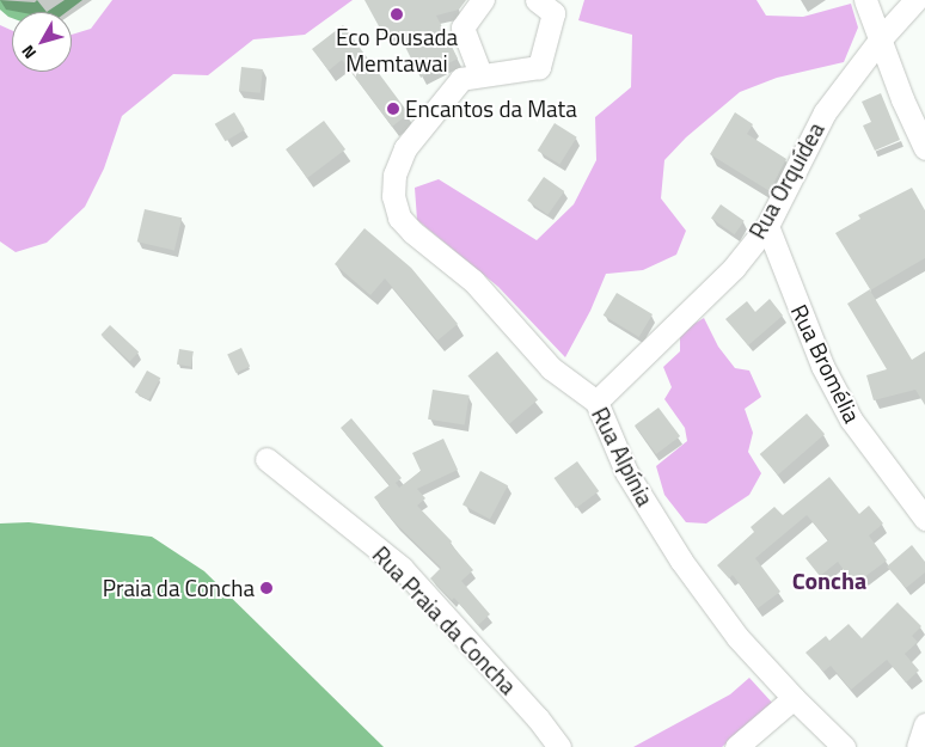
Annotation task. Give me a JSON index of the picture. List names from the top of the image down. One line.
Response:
{"streets":{"street":["Rua Orquídea","Rua Bromélia","Rua Alpínia","Rua Praia da Concha"]},"crossings":[["Rua Orquídea","Rua Bromélia"],["Rua Orquídea","Rua Alpínia"]],"districts":["Concha"],"places":["Eco Pousada Memtawai","Encantos da Mata","Praia da Concha"],"north":"bottom left"}
